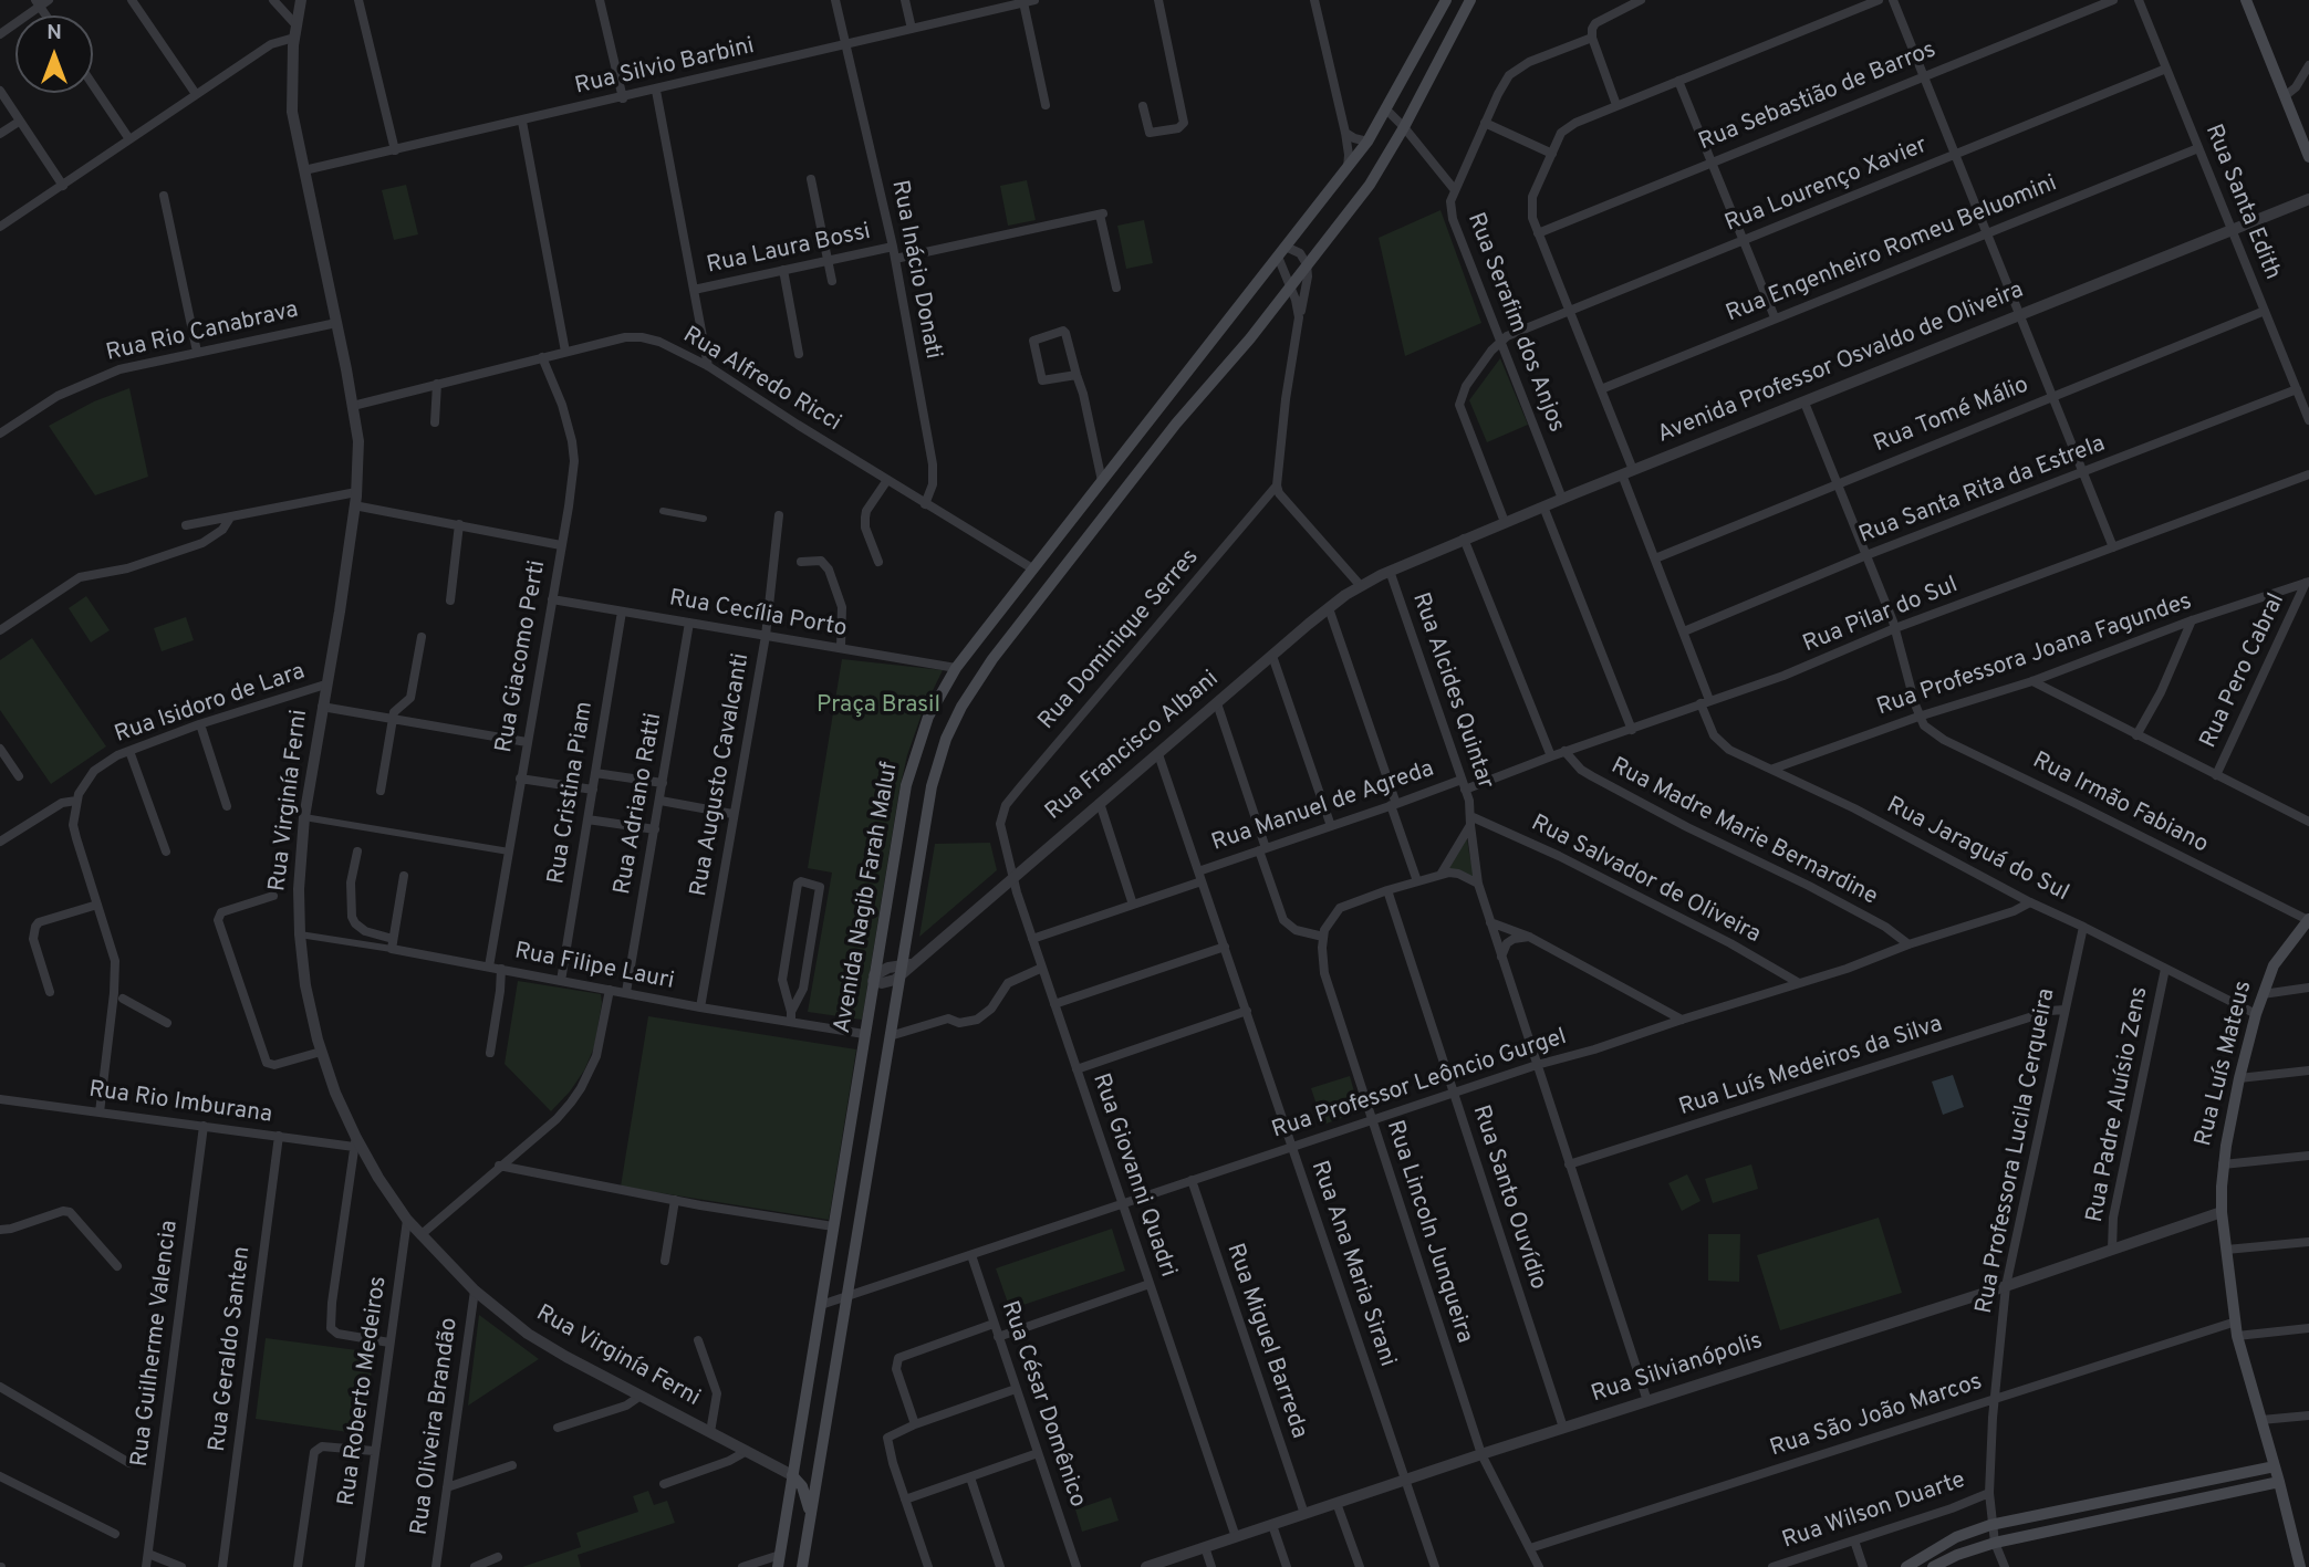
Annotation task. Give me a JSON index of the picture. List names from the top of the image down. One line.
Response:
{"streets":{"main road":["Avenida Nagib Farah Maluf","Rua Luís Mateus"],"street":["Rua Silvio Barbini","Rua Sebastião de Barros","Rua Lourenço Xavier","Rua Santa Edith","Rua Laura Bossi","Rua Engenheiro Romeu Beluomini","Rua Inácio Donati","Rua Serafim dos Anjos","Rua Rio Canabrava","Avenida Professor Osvaldo de Oliveira","Rua Alfredo Ricci","Rua Tomé Málio","Rua Santa Rita da Estrela","Rua Cecília Porto","Rua Pilar do Sul","Rua Dominique Serres","Rua Professora Joana Fagundes","Rua Giacomo Perti","Rua Pero Cabral","Rua Alcides Quintar","Rua Isidoro de Lara","Rua Francisco Albani","Rua Augusto Cavalcanti","Rua Cristina Piam","Rua Virginía Ferni","Rua Adriano Ratti","Rua Irmão Fabiano","Rua Manuel de Agreda","Rua Madre Marie Bernardine","Rua Jaraguá do Sul","Rua Salvador de Oliveira","Rua Filipe Lauri","Rua Luís Medeiros da Silva","Rua Professor Leôncio Gurgel","Rua Rio Imburana","Rua Padre Aluísio Zens","Rua Professora Lucila Cerqueira","Rua Giovanni Quadri","Rua Santo Ouvídio","Rua Lincoln Junqueira","Rua Ana Maria Sirani","Rua Miguel Barreda","Rua Guilherme Valencia","Rua Geraldo Santen","Rua Silvianópolis","Rua Roberto Medeiros","Rua César Domênico","Rua São João Marcos","Rua Oliveira Brandão","Rua Wilson Duarte"]},"crossings":[["Rua Silvio Barbini","Rua Laura Bossi"],["Rua Silvio Barbini","Rua Inácio Donati"],["Rua Silvio Barbini","Rua Virginía Ferni"],["Rua Sebastião de Barros","Rua Jaraguá do Sul"],["Rua Lourenço Xavier","Rua Santa Edith"],["Rua Lourenço Xavier","Rua Serafim dos Anjos"],["Rua Lourenço Xavier","Rua Jaraguá do Sul"],["Rua Santa Edith","Rua Engenheiro Romeu Beluomini"],["Rua Santa Edith","Avenida Professor Osvaldo de Oliveira"],["Rua Santa Edith","Rua Tomé Málio"],["Rua Santa Edith","Rua Santa Rita da Estrela"],["Rua Laura Bossi","Rua Inácio Donati"],["Rua Laura Bossi","Rua Alfredo Ricci"],["Rua Engenheiro Romeu Beluomini","Rua Jaraguá do Sul"],["Rua Inácio Donati","Rua Alfredo Ricci"],["Rua Serafim dos Anjos","Avenida Professor Osvaldo de Oliveira"],["Rua Rio Canabrava","Rua Virginía Ferni"],["Avenida Professor Osvaldo de Oliveira","Rua Alcides Quintar"],["Avenida Professor Osvaldo de Oliveira","Rua Francisco Albani"],["Avenida Professor Osvaldo de Oliveira","Rua Jaraguá do Sul"],["Rua Alfredo Ricci","Rua Giacomo Perti"],["Rua Alfredo Ricci","Rua Virginía Ferni"],["Rua Alfredo Ricci","Avenida Nagib Farah Maluf"],["Rua Tomé Málio","Rua Jaraguá do Sul"],["Rua Santa Rita da Estrela","Rua Jaraguá do Sul"],["Rua Cecília Porto","Rua Giacomo Perti"],["Rua Cecília Porto","Rua Augusto Cavalcanti"],["Rua Cecília Porto","Rua Cristina Piam"],["Rua Cecília Porto","Rua Adriano Ratti"],["Rua Cecília Porto","Avenida Nagib Farah Maluf"],["Rua Pilar do Sul","Rua Alcides Quintar"],["Rua Pilar do Sul","Rua Madre Marie Bernardine"],["Rua Pilar do Sul","Rua Jaraguá do Sul"],["Rua Dominique Serres","Rua Giovanni Quadri"],["Rua Professora Joana Fagundes","Rua Pero Cabral"],["Rua Professora Joana Fagundes","Rua Irmão Fabiano"],["Rua Professora Joana Fagundes","Rua Jaraguá do Sul"],["Rua Giacomo Perti","Rua Filipe Lauri"],["Rua Alcides Quintar","Rua Francisco Albani"],["Rua Alcides Quintar","Rua Manuel de Agreda"],["Rua Alcides Quintar","Rua Salvador de Oliveira"],["Rua Isidoro de Lara","Rua Virginía Ferni"],["Rua Francisco Albani","Avenida Nagib Farah Maluf"],["Rua Francisco Albani","Rua Giovanni Quadri"],["Rua Francisco Albani","Rua Ana Maria Sirani"],["Rua Augusto Cavalcanti","Rua Filipe Lauri"],["Rua Cristina Piam","Rua Filipe Lauri"],["Rua Virginía Ferni","Avenida Nagib Farah Maluf"],["Rua Virginía Ferni","Rua Rio Imburana"],["Rua Virginía Ferni","Rua Roberto Medeiros"],["Rua Virginía Ferni","Rua Oliveira Brandão"],["Rua Adriano Ratti","Rua Filipe Lauri"],["Rua Irmão Fabiano","Rua Luís Mateus"],["Rua Manuel de Agreda","Rua Ana Maria Sirani"],["Rua Madre Marie Bernardine","Rua Professor Leôncio Gurgel"],["Rua Jaraguá do Sul","Rua Luís Mateus"],["Rua Jaraguá do Sul","Rua Professor Leôncio Gurgel"],["Rua Jaraguá do Sul","Rua Padre Aluísio Zens"],["Rua Jaraguá do Sul","Rua Professora Lucila Cerqueira"],["Rua Salvador de Oliveira","Rua Professor Leôncio Gurgel"],["Avenida Nagib Farah Maluf","Rua Filipe Lauri"],["Avenida Nagib Farah Maluf","Rua Professor Leôncio Gurgel"],["Rua Luís Mateus","Rua Silvianópolis"],["Rua Luís Mateus","Rua São João Marcos"],["Rua Luís Medeiros da Silva","Rua Professora Lucila Cerqueira"],["Rua Professor Leôncio Gurgel","Rua Giovanni Quadri"],["Rua Professor Leôncio Gurgel","Rua Santo Ouvídio"],["Rua Professor Leôncio Gurgel","Rua Lincoln Junqueira"],["Rua Professor Leôncio Gurgel","Rua Ana Maria Sirani"],["Rua Professor Leôncio Gurgel","Rua Miguel Barreda"],["Rua Professor Leôncio Gurgel","Rua César Domênico"],["Rua Rio Imburana","Rua Guilherme Valencia"],["Rua Rio Imburana","Rua Geraldo Santen"],["Rua Padre Aluísio Zens","Rua Silvianópolis"],["Rua Professora Lucila Cerqueira","Rua Silvianópolis"],["Rua Professora Lucila Cerqueira","Rua São João Marcos"],["Rua Professora Lucila Cerqueira","Rua Wilson Duarte"],["Rua Giovanni Quadri","Rua Silvianópolis"],["Rua Santo Ouvídio","Rua Silvianópolis"],["Rua Lincoln Junqueira","Rua Silvianópolis"],["Rua Lincoln Junqueira","Rua São João Marcos"],["Rua Ana Maria Sirani","Rua Silvianópolis"],["Rua Miguel Barreda","Rua Silvianópolis"]],"parks":["Praça Brasil"],"north":"top"}
